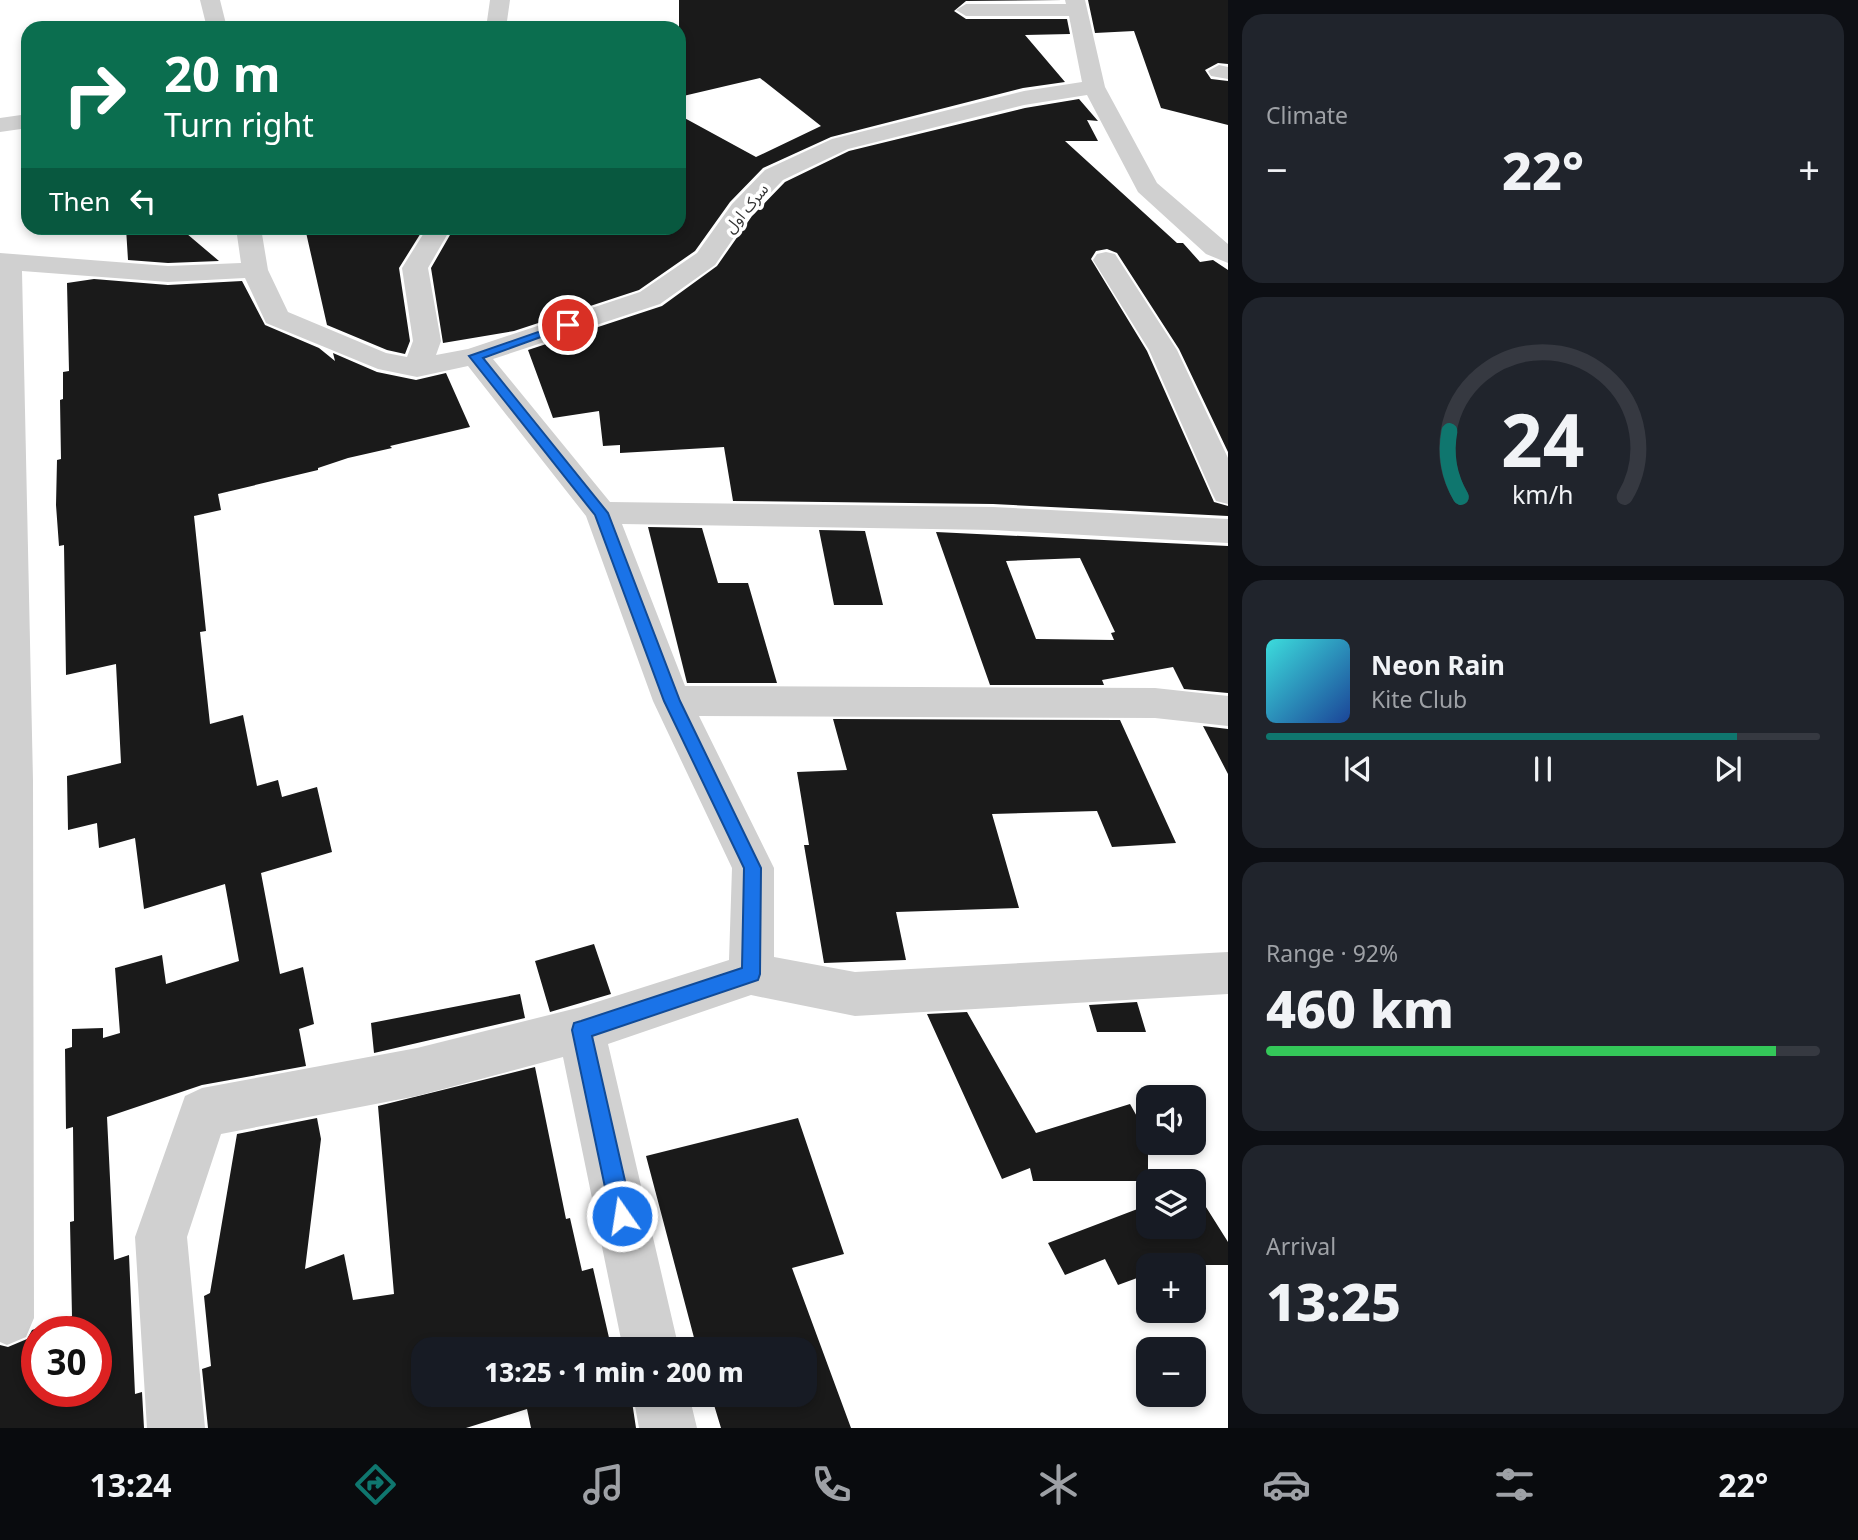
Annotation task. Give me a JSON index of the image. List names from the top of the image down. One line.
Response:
{"streets":{"street":["سرک اول"]},"page":{"tile":["Climate",["Range · 92%","460 km"],["Arrival","13:25"]],"turn":["20 m","Turn right"],"heat":["−","22°","+"],"then":"Then","song":["Neon Rain","Kite Club"],"map_buttons":["+","−"],"limit":"30","trip":"13:25 · 1 min · 200 m","tabs":["13:24","22°"],"gauge":["24","km/h"]}}
